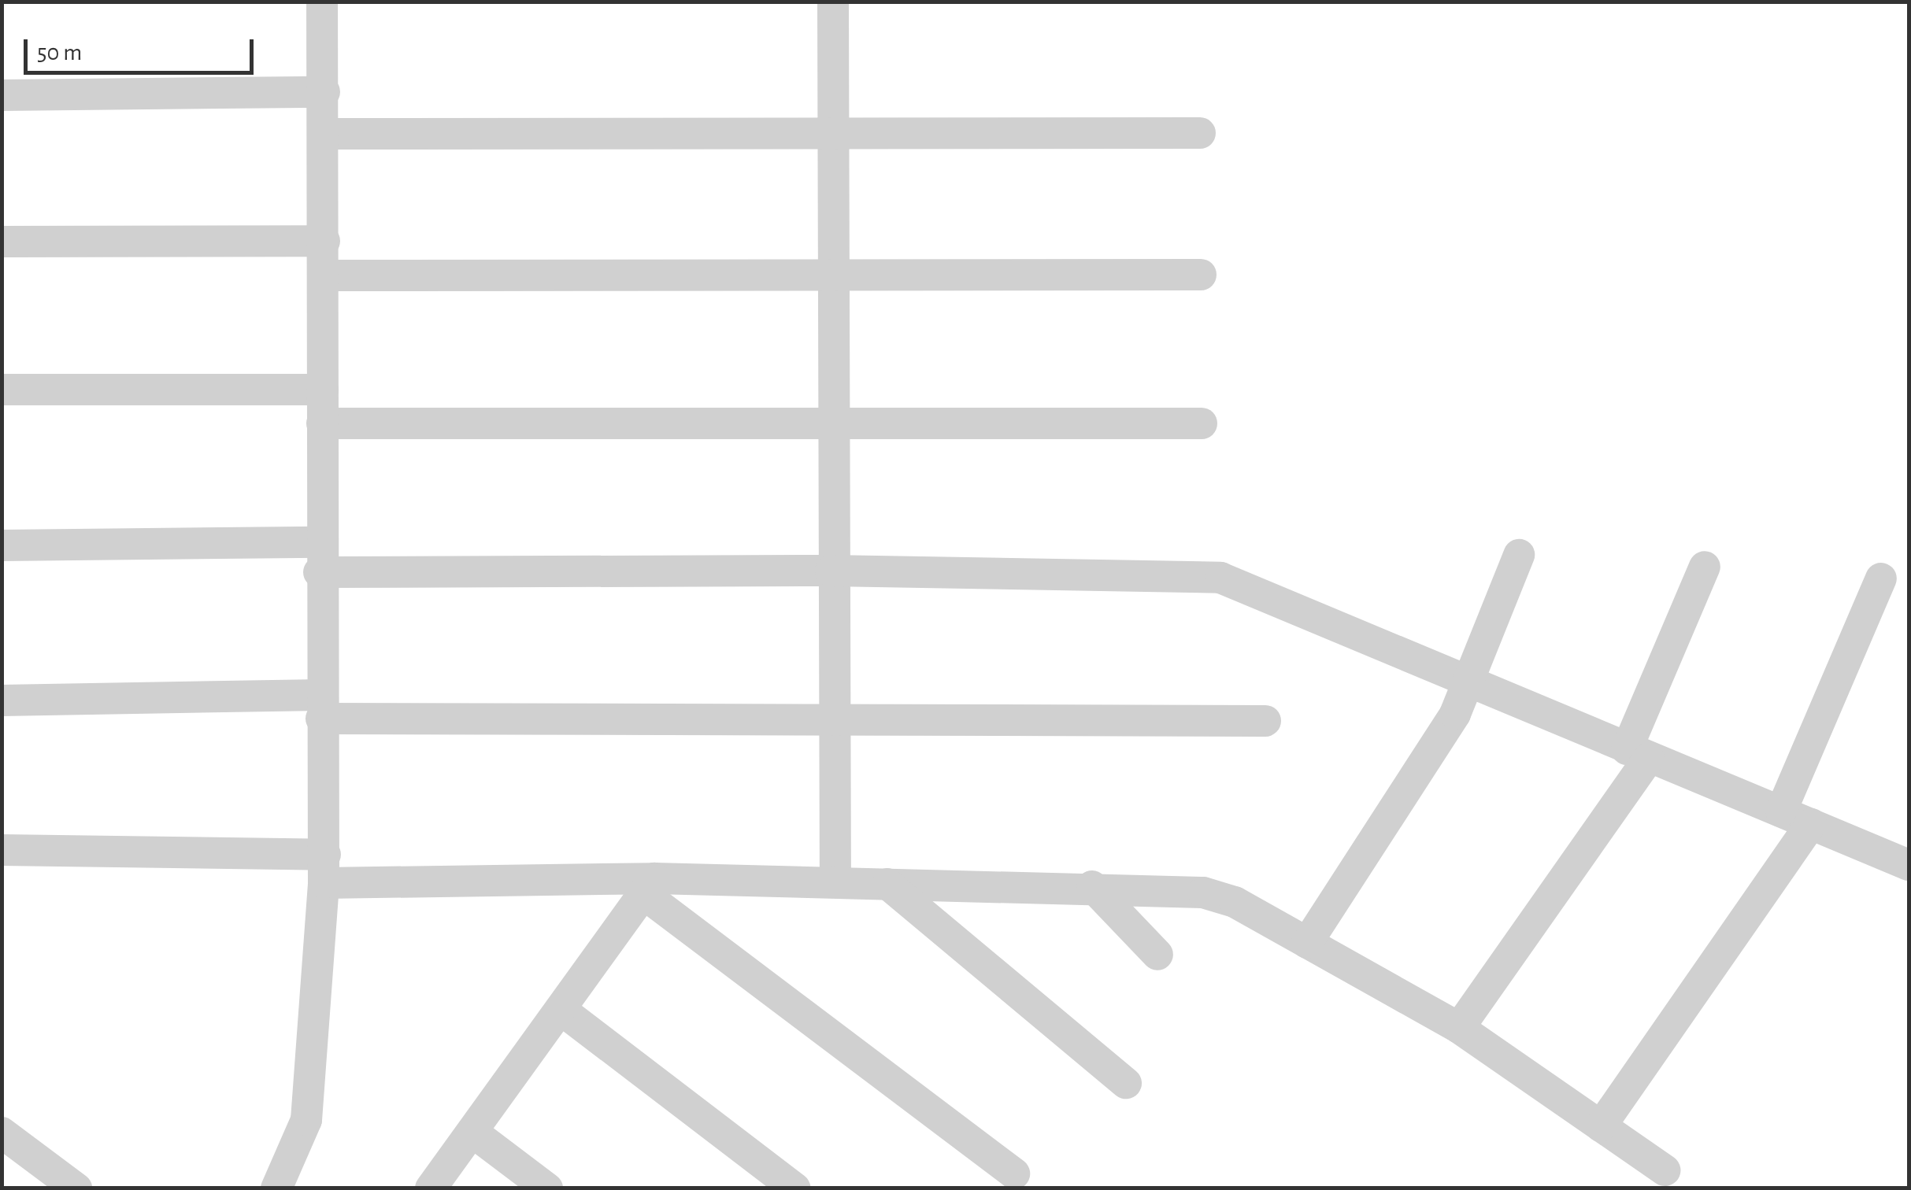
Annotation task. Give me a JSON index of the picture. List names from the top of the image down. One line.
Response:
{"scale_bar":"50 m"}
